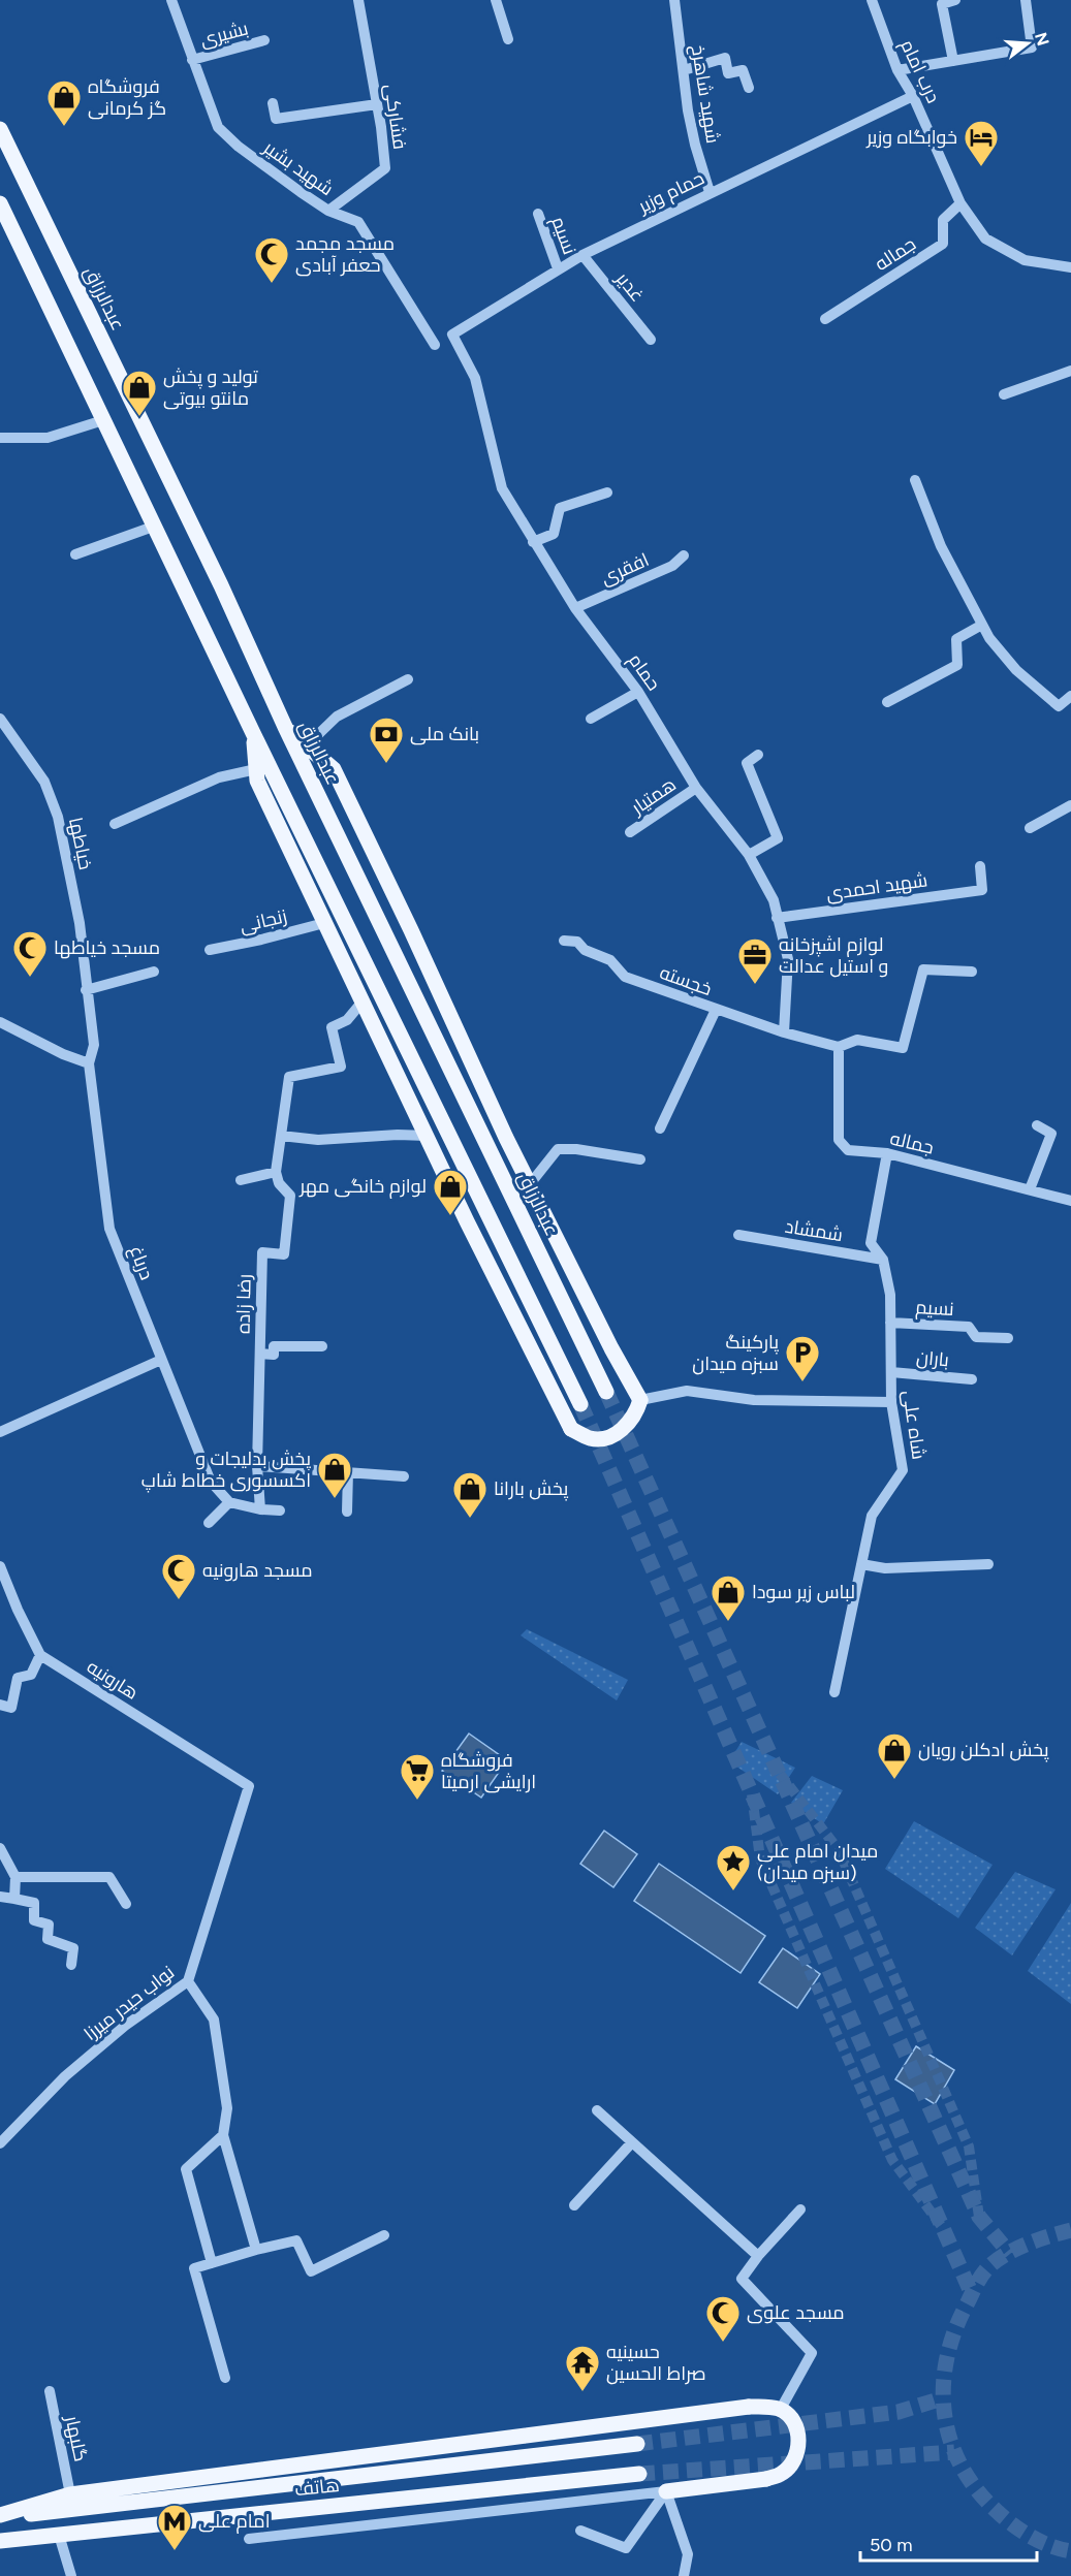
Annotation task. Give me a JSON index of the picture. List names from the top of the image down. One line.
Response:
{"streets":{"main road":["عبدالرزاق","هاتف"],"street":["بشیری","درب امام","شهید شاهرخ","فشارکی","شهید بشیر","حمام وزیر","نسیم","جماله","غدیر","افقری","حمام","همتیار","خیاطها","شهید احمدی","زنجانی","خجسته","شمشاد","درباغ","رضا زاده","باران","شاه علی","هارونیه","نواب حیدر میرزا","گلبهار"]},"crossings":[["بشیری","شهید بشیر"],["درب امام","حمام وزیر"],["درب امام","جماله"],["شهید شاهرخ","حمام وزیر"],["فشارکی","شهید بشیر"],["حمام وزیر","نسیم"],["حمام وزیر","غدیر"],["حمام وزیر","حمام"],["نسیم","شاه علی"],["جماله","شاه علی"],["افقری","حمام"],["حمام","همتیار"],["حمام","شهید احمدی"],["خیاطها","درباغ"],["شمشاد","شاه علی"],["باران","شاه علی"],["هارونیه","نواب حیدر میرزا"]],"places":{"shop":["فروشگاه گز کرمانی","تولید و پخش مانتو بیوتی","لوازم خانگی مهر","پخش بدلیجات و اکسسوری خطاط شاپ","پخش بارانا","لباس زیر سودا","پخش ادکلن رویان"],"hotel":["خوابگاه وزیر"],"mosque":["مسجد مجمد حعفر آبادی","مسجد خیاطها","مسجد هارونیه","مسجد علوی"],"bank":["بانک ملی"],"office":["لوازم اشپزخانه و استیل عدالت"],"parking":["پارکینگ سبزه میدان"],"supermarket":["فروشگاه ارایشی ارمیتا"],"place":["میدان امام علی (سبزه میدان)"],"temple":["حسینیه صراط الحسین"],"metro station":["امام علی"]},"scale_bar":"50 m","north":"right"}
